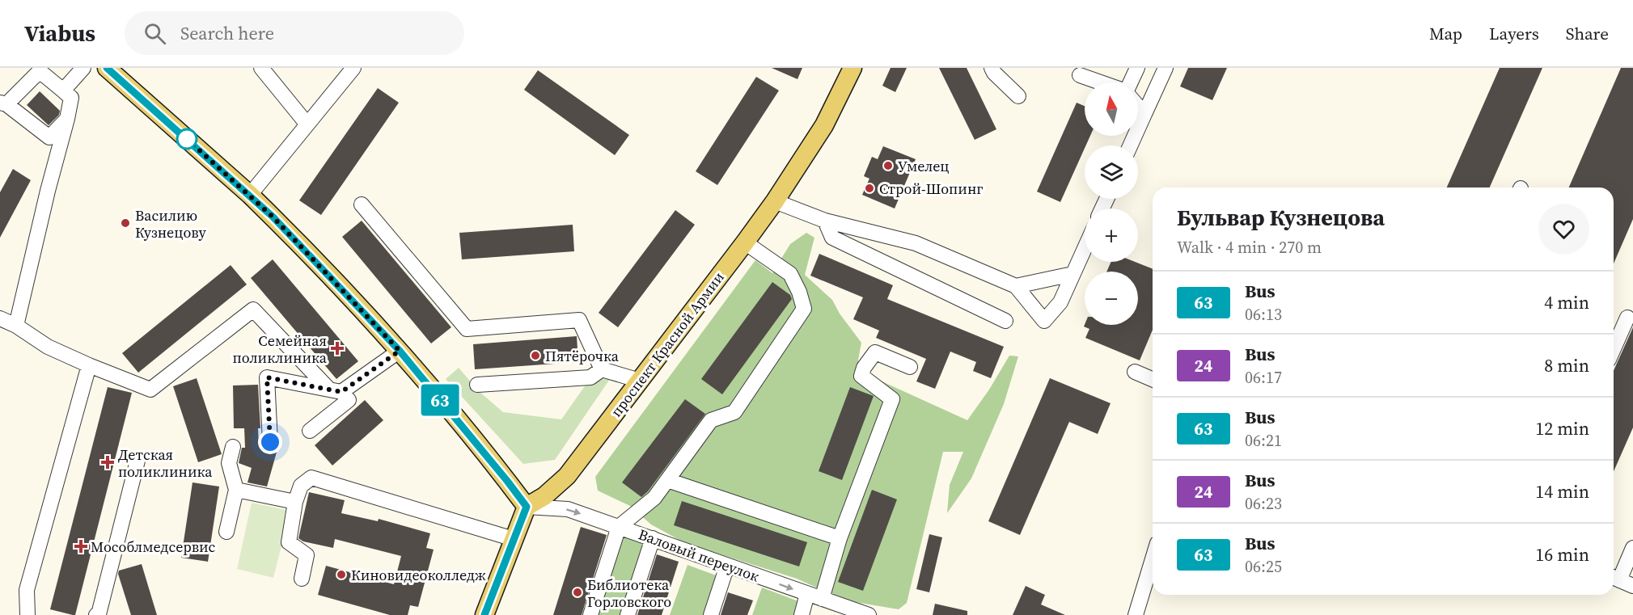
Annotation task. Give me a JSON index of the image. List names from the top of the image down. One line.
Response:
{"streets":{"main road":["проспект Красной Армии"],"street":["Валовый переулок"]},"crossings":[["проспект Красной Армии","Валовый переулок"]],"places":{"other":["Умелец","Строй-Шопинг","Василию Кузнецову","Пятёрочка","Киновидеоколледж","Библиотека Горловского"],"health":["Семейная поликлиника","Детская поликлиника","Мособлмедсервис"]},"lines":["bus line 63"],"north":"top","page":{"header":"Viabus","search":"Search here","nav":["Map","Layers","Share"],"on_map":"63","map_buttons":["+","−"],"heading":["Бульвар Кузнецова","Walk · 4 min · 270 m"],"list":[{"mark":"63","name":"Bus","note":"06:13","value":"4 min"},{"mark":"24","name":"Bus","note":"06:17","value":"8 min"},{"mark":"63","name":"Bus","note":"06:21","value":"12 min"},{"mark":"24","name":"Bus","note":"06:23","value":"14 min"},{"mark":"63","name":"Bus","note":"06:25","value":"16 min"}]}}
